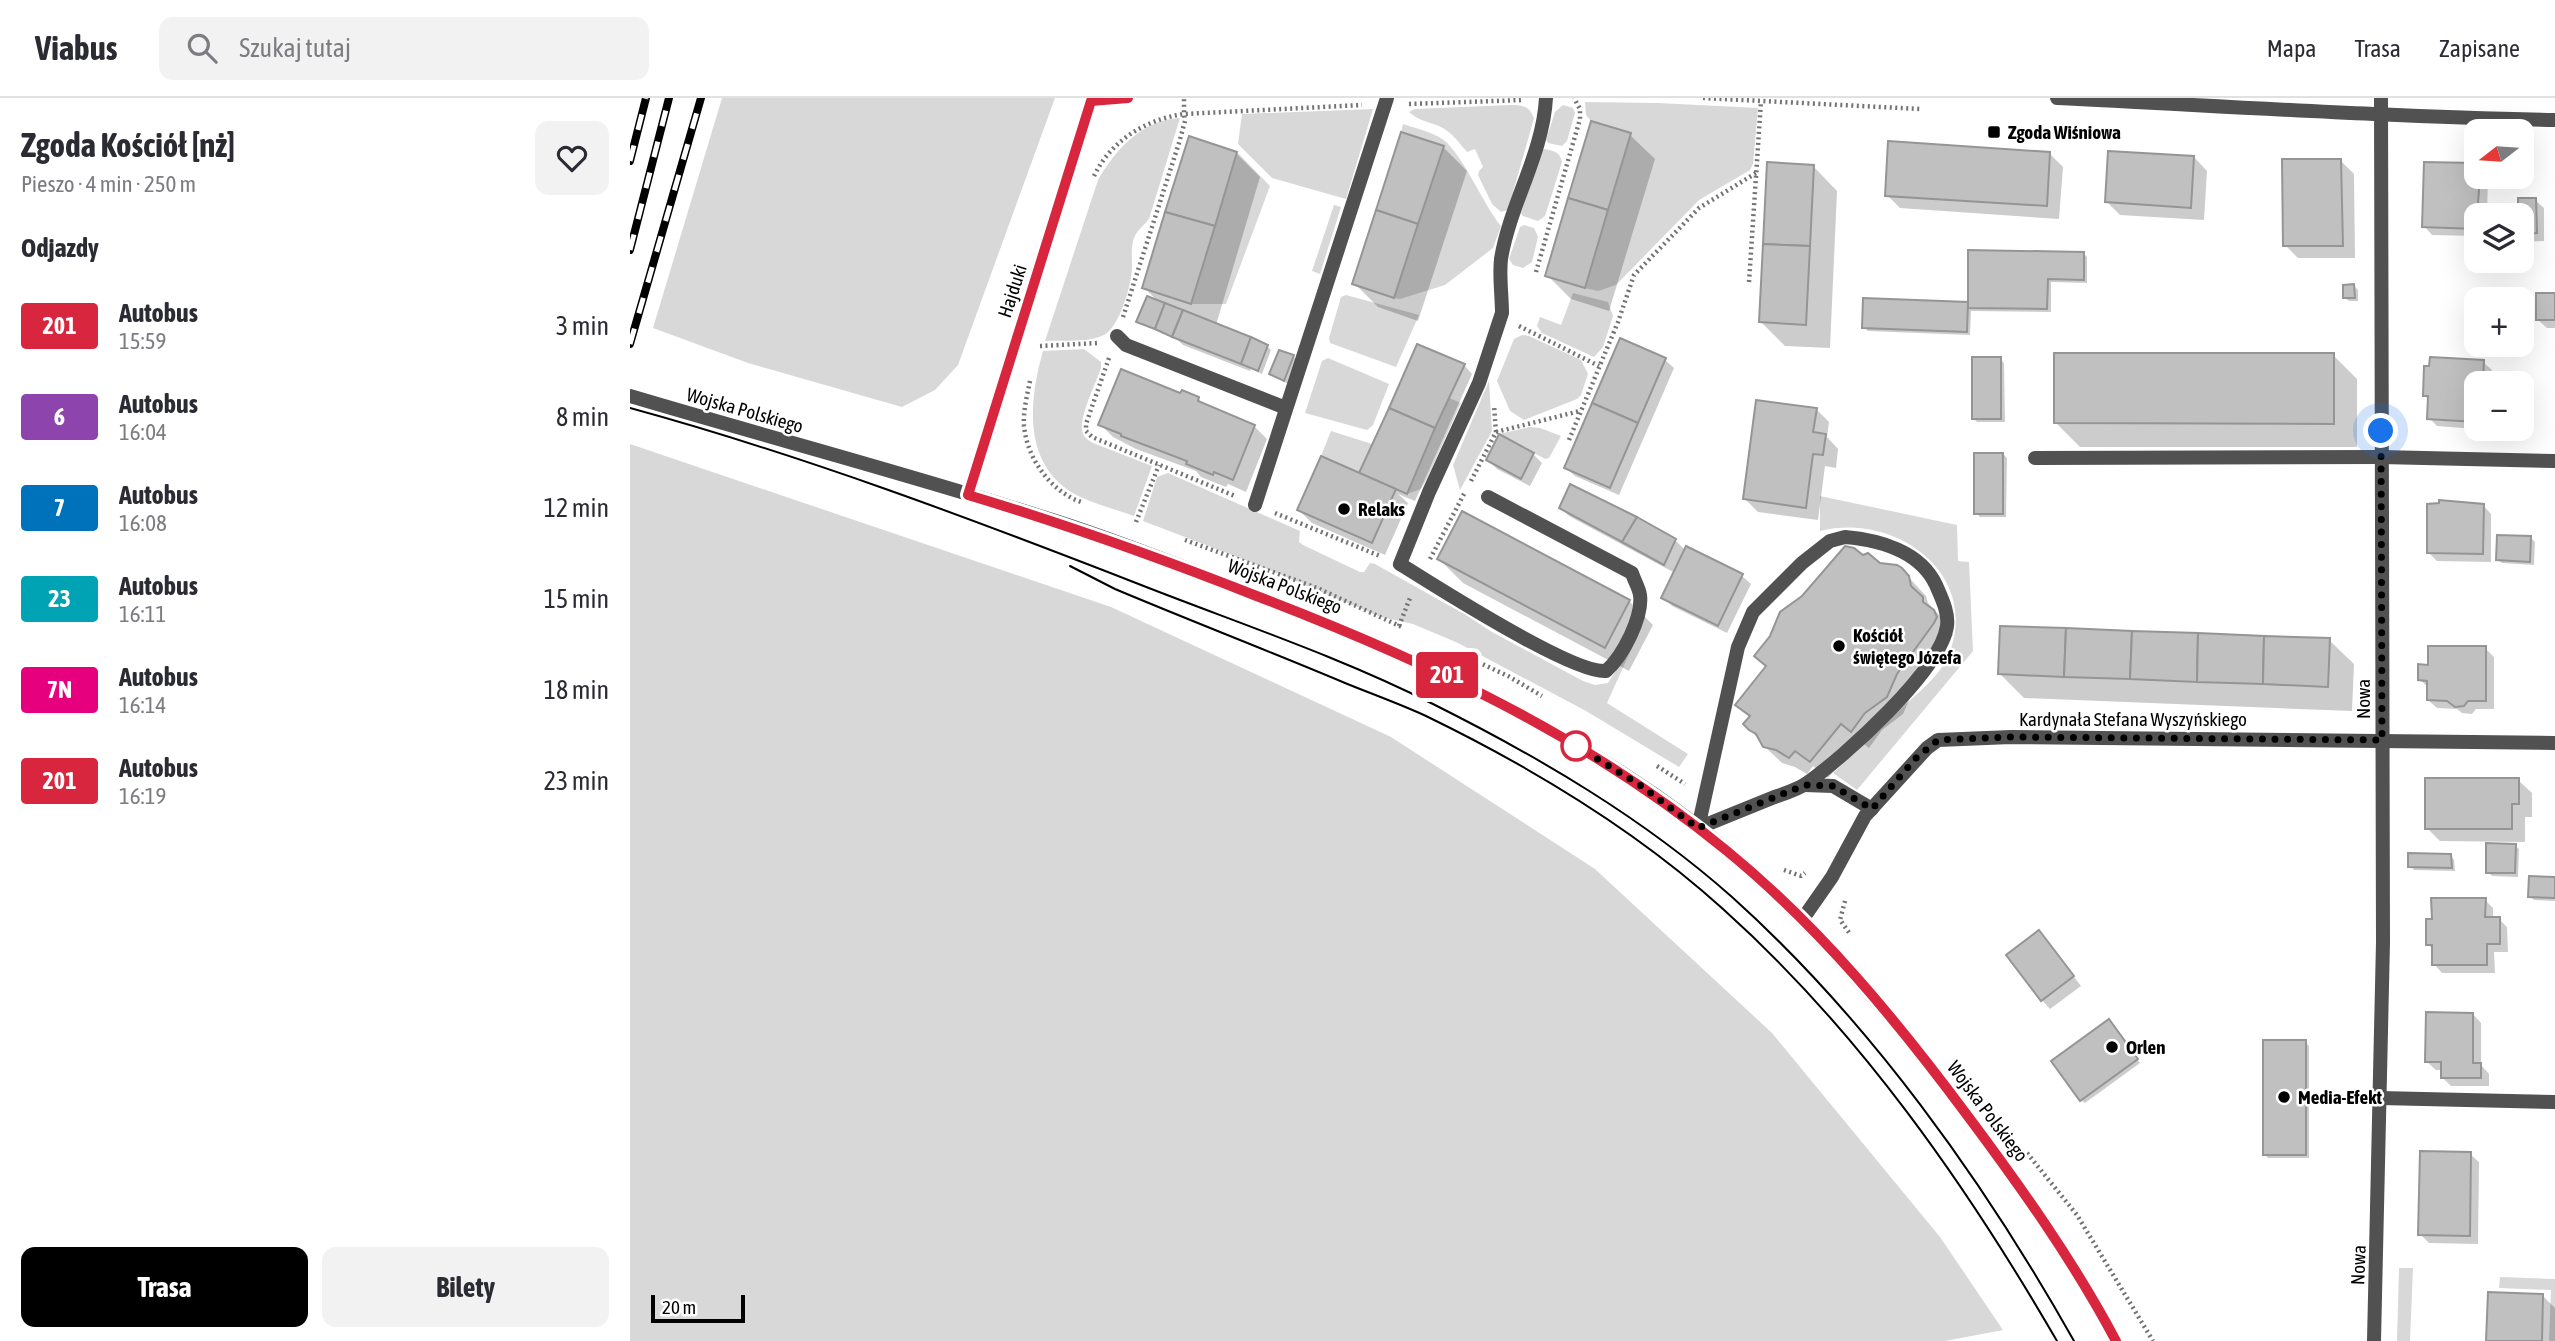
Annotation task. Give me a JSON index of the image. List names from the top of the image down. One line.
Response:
{"streets":{"street":["Hajduki","Wojska Polskiego","Nowa","Kardynała Stefana Wyszyńskiego"]},"crossings":[["Hajduki","Wojska Polskiego"],["Wojska Polskiego","Kardynała Stefana Wyszyńskiego"],["Nowa","Kardynała Stefana Wyszyńskiego"]],"places":{"transit":["Zgoda Wiśniowa"],"other":["Relaks","Kościół świętego Józefa","Orlen","Media-Efekt"]},"lines":["bus line 201"],"scale_bar":"20 m","north":"left","page":{"header":"Viabus","search":"Szukaj tutaj","nav":["Mapa","Trasa","Zapisane"],"heading":[["Zgoda Kościół [nż]","Pieszo · 4 min · 250 m"],"Odjazdy"],"on_map":"201","map_buttons":["+","−"],"list":[{"mark":"201","name":"Autobus","note":"15:59","value":"3 min"},{"mark":"6","name":"Autobus","note":"16:04","value":"8 min"},{"mark":"7","name":"Autobus","note":"16:08","value":"12 min"},{"mark":"23","name":"Autobus","note":"16:11","value":"15 min"},{"mark":"7N","name":"Autobus","note":"16:14","value":"18 min"},{"mark":"201","name":"Autobus","note":"16:19","value":"23 min"}],"buttons":["Trasa","Bilety"],"scale":"20 m"}}
